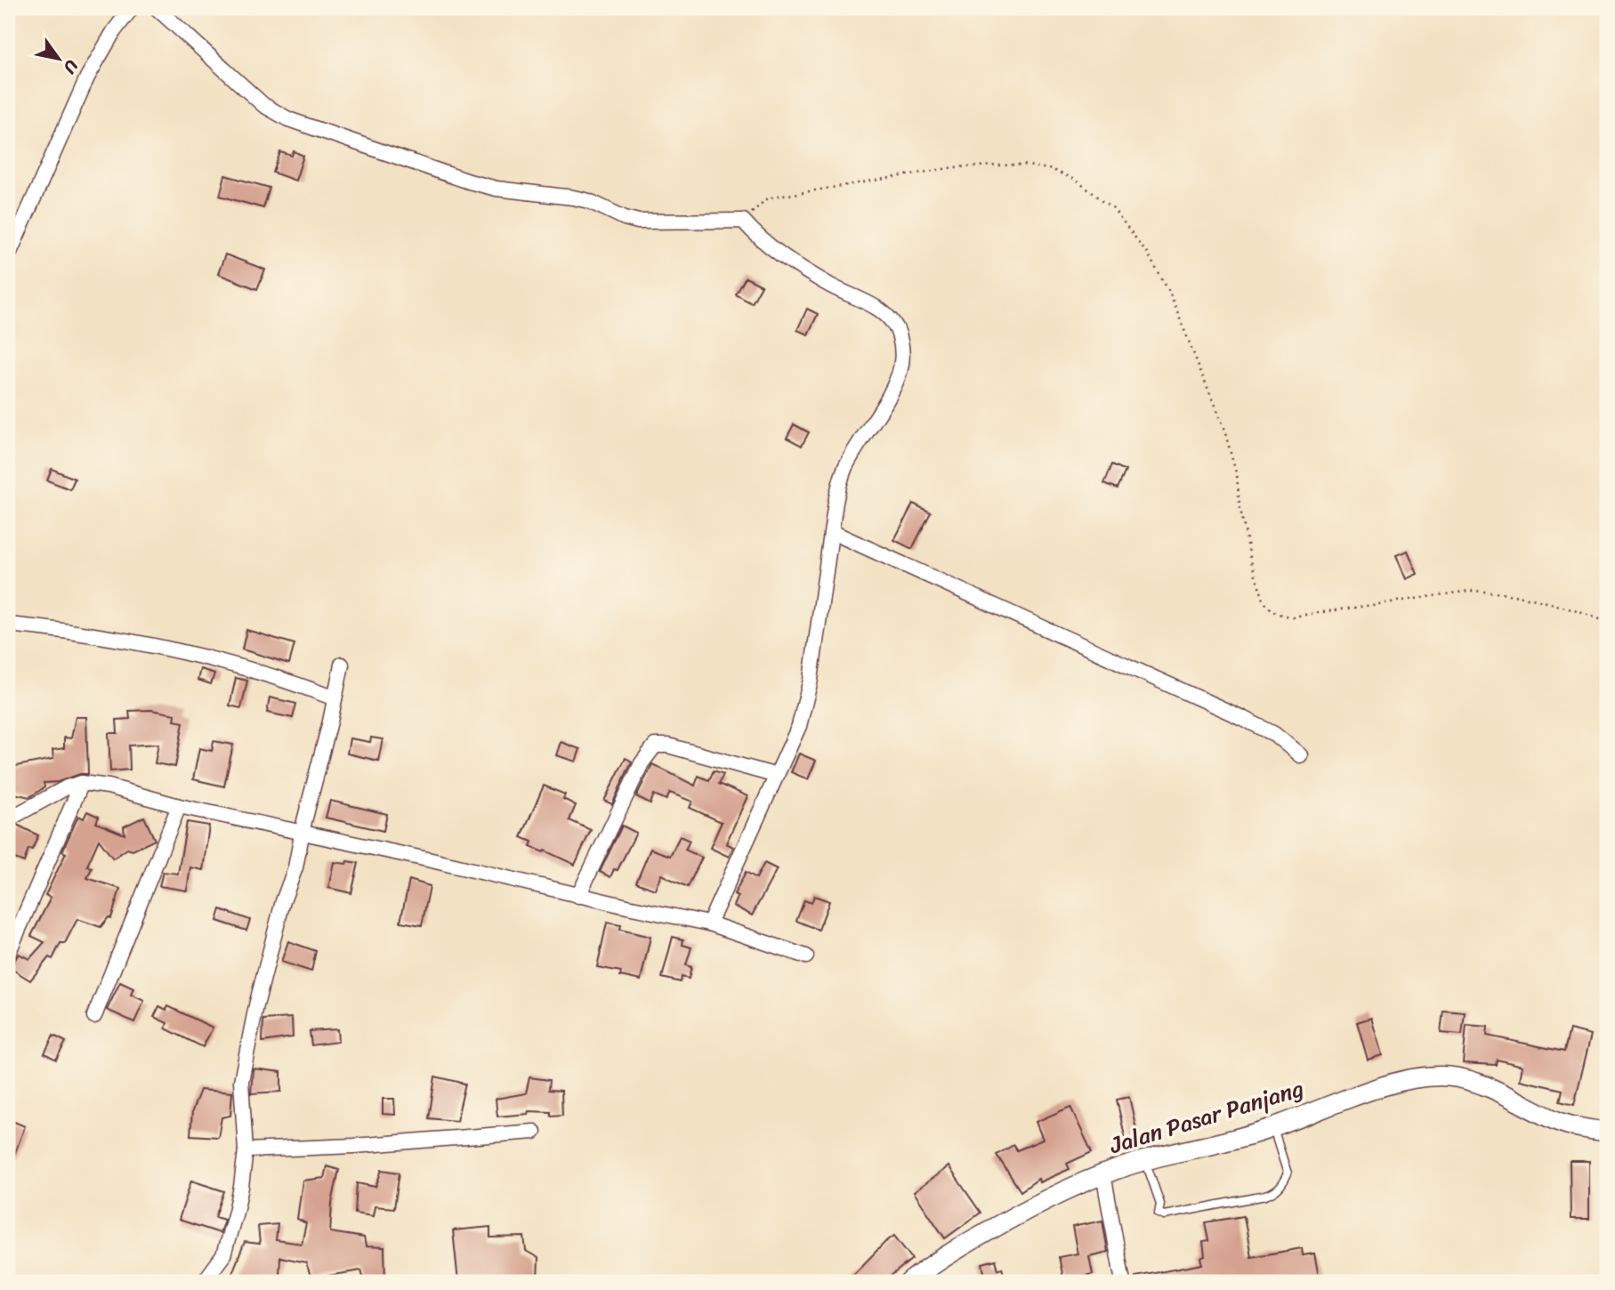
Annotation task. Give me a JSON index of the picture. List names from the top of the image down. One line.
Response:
{"streets":{"main road":["Jalan Pasar Panjang"]},"north":"bottom right"}
